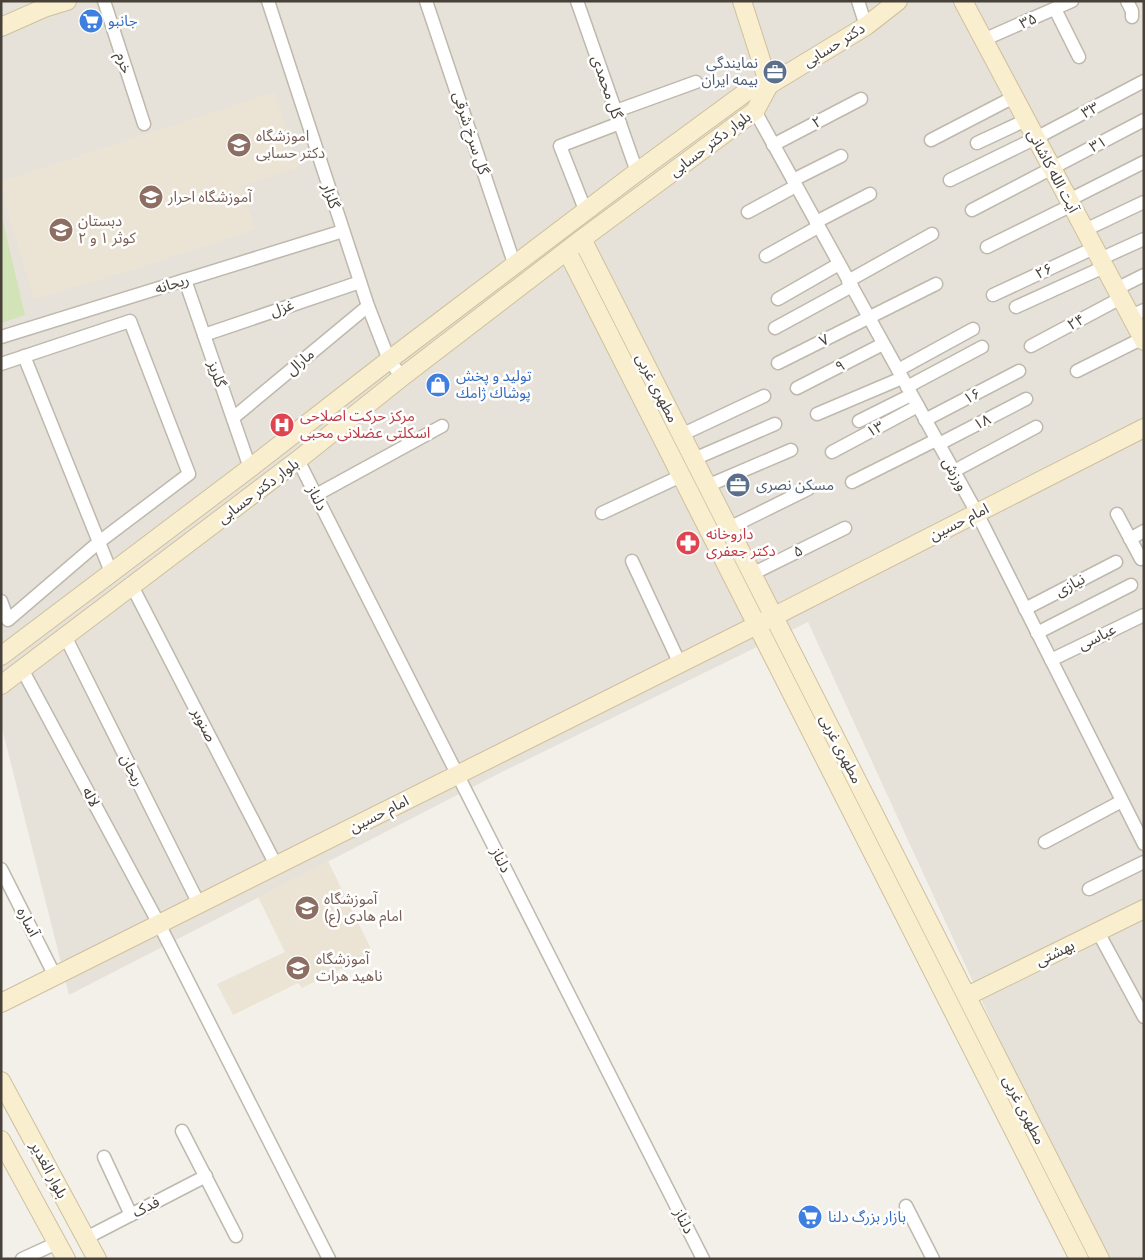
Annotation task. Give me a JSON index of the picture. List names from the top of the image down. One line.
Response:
{"streets":{"main road":["دکتر حسابی","بلوار دکتر حسابی","آیت الله کاشانی","مطهری غربی","امام حسین","بهشتی","بلوار الغدیر"],"street":["۳۵","خرم","گل محمدی","۳۳","۲","گل سرخ شرقی","۳۱","گلزار","۲۶","ریحانه","غزل","۲۴","۷","مارال","۹","گلریز","۱۶","۱۸","۱۳","ورزش","دلناز","۵","نیازی","عباسی","صنوبر","ریحان","لاله","آساره","فدک"]},"crossings":[["۳۵","آیت الله کاشانی"],["دکتر حسابی","بلوار دکتر حسابی"],["گل محمدی","بلوار دکتر حسابی"],["۳۳","آیت الله کاشانی"],["۲","ورزش"],["گل سرخ شرقی","بلوار دکتر حسابی"],["بلوار دکتر حسابی","گلزار"],["بلوار دکتر حسابی","گلریز"],["بلوار دکتر حسابی","مطهری غربی"],["بلوار دکتر حسابی","ورزش"],["بلوار دکتر حسابی","دلناز"],["بلوار دکتر حسابی","صنوبر"],["بلوار دکتر حسابی","ریحان"],["بلوار دکتر حسابی","لاله"],["۳۱","آیت الله کاشانی"],["آیت الله کاشانی","۲۶"],["آیت الله کاشانی","۲۴"],["گلزار","ریحانه"],["گلزار","غزل"],["گلزار","مارال"],["ریحانه","گلریز"],["غزل","گلریز"],["۷","ورزش"],["مارال","گلریز"],["۹","ورزش"],["مطهری غربی","امام حسین"],["مطهری غربی","۵"],["مطهری غربی","بهشتی"],["۱۶","ورزش"],["۱۸","ورزش"],["۱۳","ورزش"],["ورزش","امام حسین"],["ورزش","نیازی"],["ورزش","عباسی"],["دلناز","امام حسین"],["امام حسین","صنوبر"],["امام حسین","ریحان"],["امام حسین","لاله"],["امام حسین","آساره"],["بلوار الغدیر","فدک"]],"places":{"supermarket":["جانبو","بازار بزرگ دلنا"],"office":["نمایندگی بیمه ایران","مسکن نصری"],"school or university":["اموزشگاه دکتر حسابی","آموزشگاه احرار","دبستان کوثر ۱ و ۲","آموزشگاه امام هادی (ع)","آموزشگاه ناهید هرات"],"shop":["توليد و پخش پوشاك ژامك"],"hospital":["مرکز حرکت اصلاحی اسکلتی عضلانی محبی"],"pharmacy":["داروخانه دکتر جعفری"]}}
